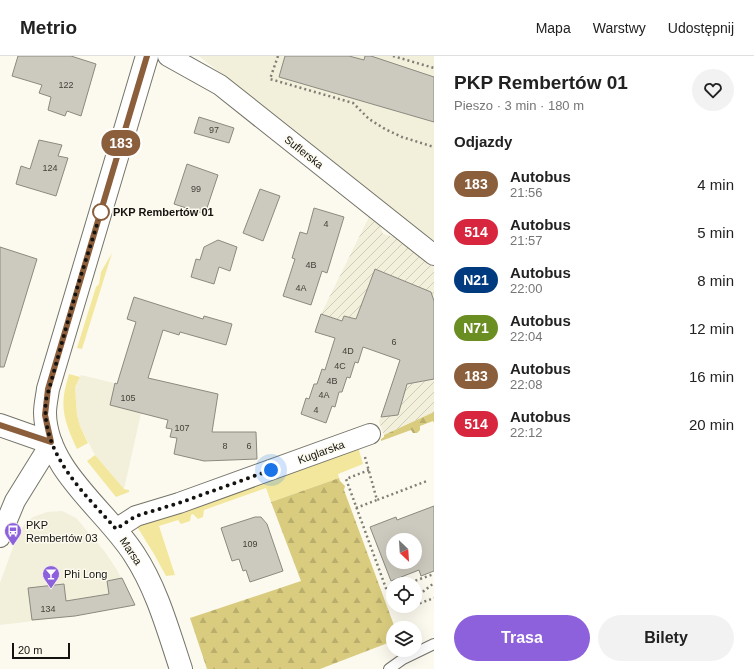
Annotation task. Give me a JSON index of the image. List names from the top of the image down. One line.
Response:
{"streets":{"main road":["Marsa"],"street":["Suflerska","Kuglarska"]},"crossings":[["Kuglarska","Marsa"]],"places":{"other":["PKP Rembertów 01"],"bus stop":["PKP Rembertów 03"],"bar":["Phi Long"]},"lines":["bus line 183"],"house_numbers":["122","97","124","99","4","4B","4A","6","4D","4C","4B","4A","105","4","107","8","6","109","134"],"scale_bar":"20 m","north":"bottom right","page":{"header":"Metrio","nav":["Mapa","Warstwy","Udostępnij"],"on_map":"183","heading":[["PKP Rembertów 01","Pieszo · 3 min · 180 m"],"Odjazdy"],"list":[{"mark":"183","name":"Autobus","note":"21:56","value":"4 min"},{"mark":"514","name":"Autobus","note":"21:57","value":"5 min"},{"mark":"N21","name":"Autobus","note":"22:00","value":"8 min"},{"mark":"N71","name":"Autobus","note":"22:04","value":"12 min"},{"mark":"183","name":"Autobus","note":"22:08","value":"16 min"},{"mark":"514","name":"Autobus","note":"22:12","value":"20 min"}],"buttons":["Trasa","Bilety"],"scale":"20 m"}}
